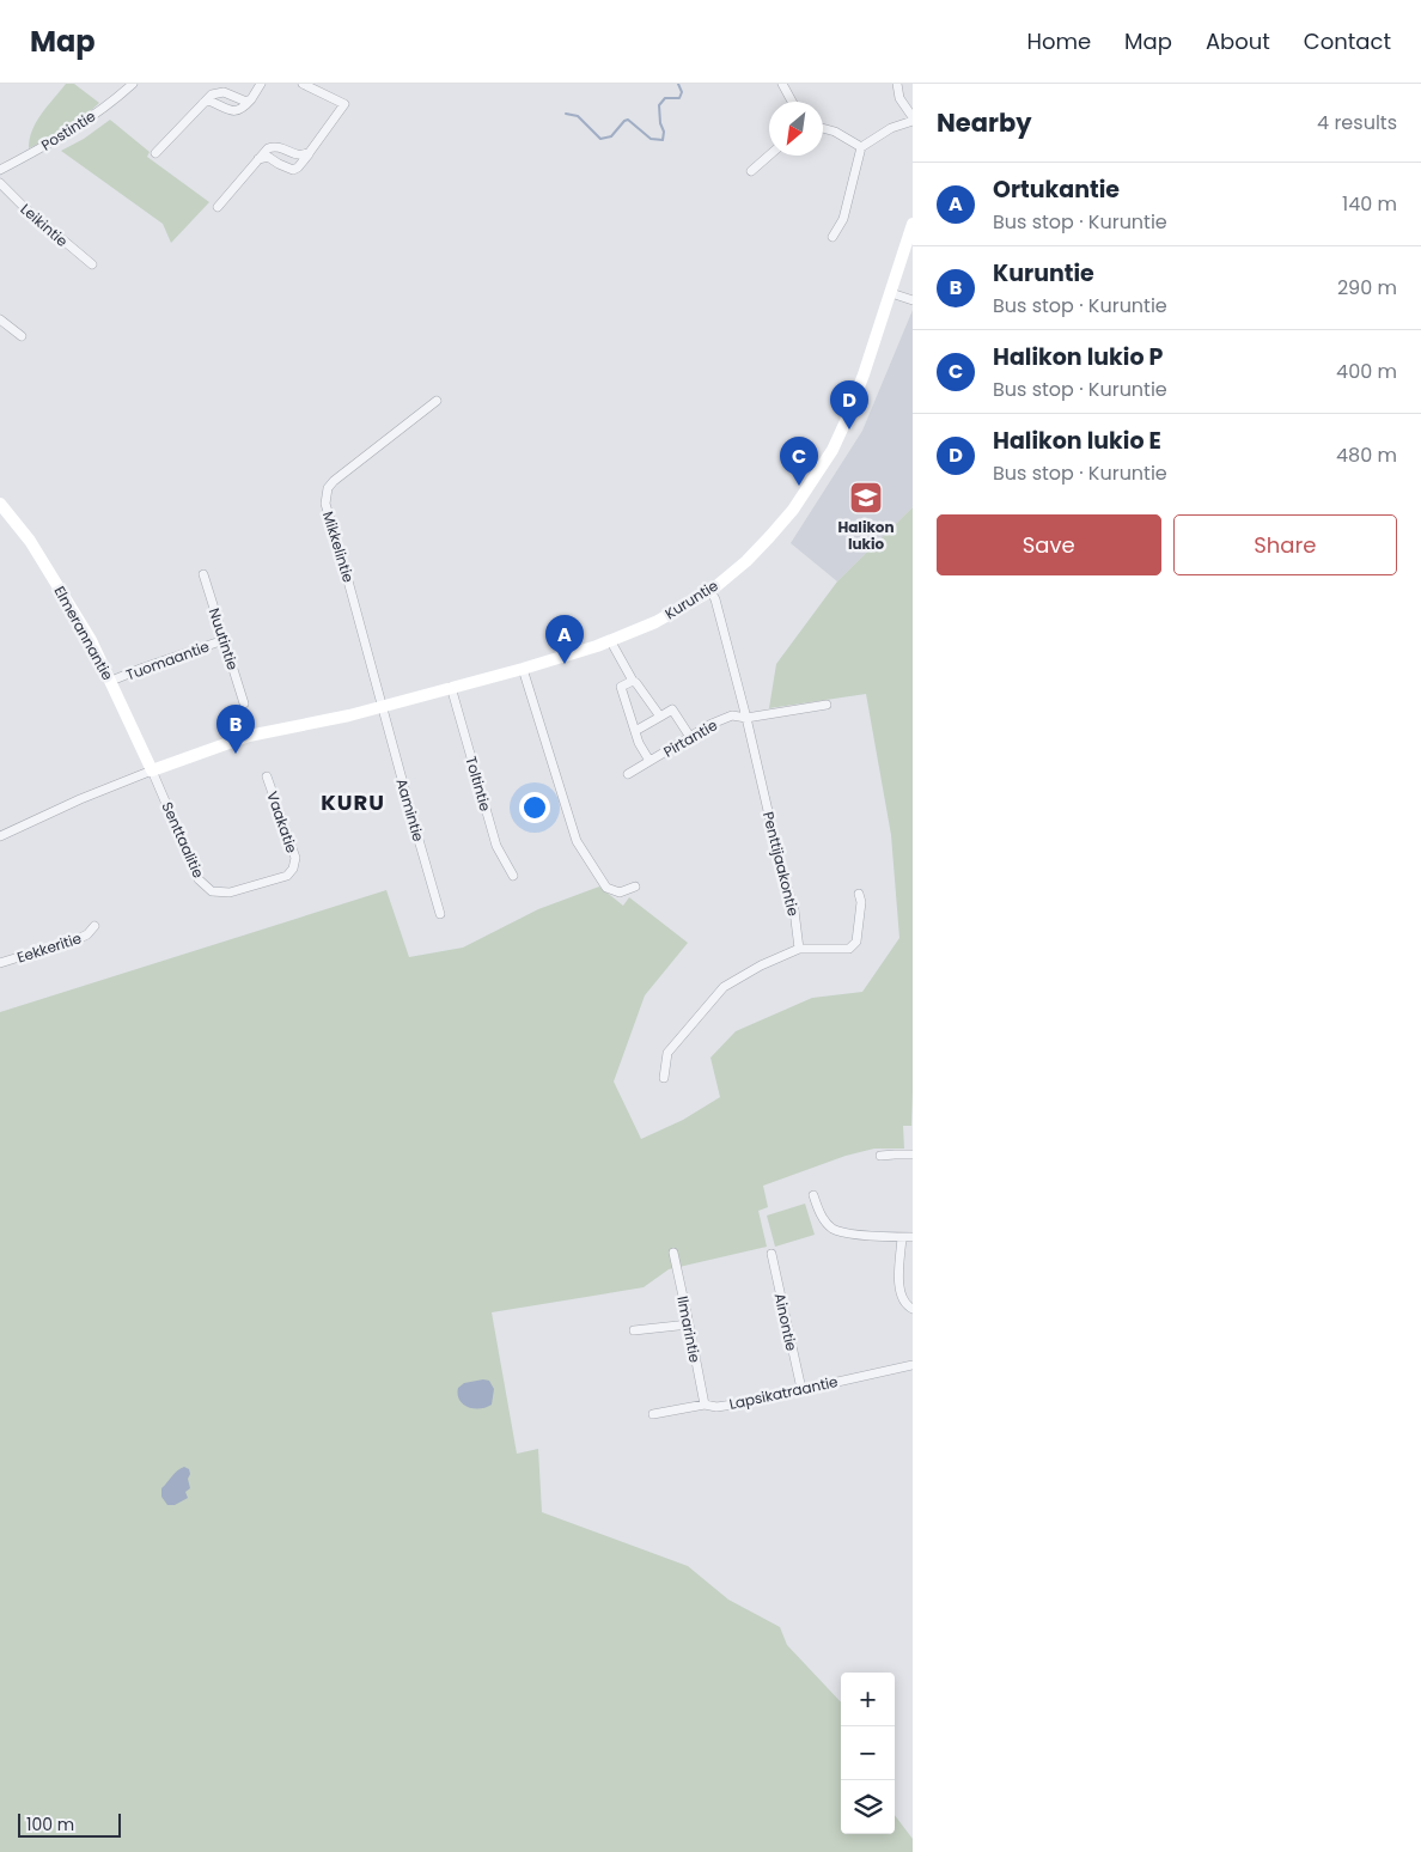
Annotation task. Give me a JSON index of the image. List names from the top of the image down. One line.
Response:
{"streets":{"street":["Postintie","Leikintie","Mikkelintie","Kuruntie","Elmerannantie","Nuutintie","Tuomaantie","Pirtantie","Toltintie","Aamintie","Vaakatie","Senttaalitie","Penttijaakontie","Eekkeritie","Ainontie","Ilmarintie","Lapsikatraantie"]},"crossings":[["Mikkelintie","Kuruntie"],["Mikkelintie","Aamintie"],["Kuruntie","Elmerannantie"],["Kuruntie","Toltintie"],["Kuruntie","Aamintie"],["Kuruntie","Senttaalitie"],["Kuruntie","Penttijaakontie"],["Elmerannantie","Tuomaantie"],["Elmerannantie","Senttaalitie"],["Nuutintie","Tuomaantie"],["Pirtantie","Penttijaakontie"],["Vaakatie","Senttaalitie"],["Ainontie","Lapsikatraantie"],["Ilmarintie","Lapsikatraantie"]],"districts":["KURU"],"places":{"school or university":["Halikon lukio"]},"scale_bar":"100 m","north":"bottom left","page":{"header":"Map","nav":["Home","Map","About","Contact"],"heading":["Nearby","4 results"],"list":[{"mark":"A","name":"Ortukantie","note":"Bus stop · Kuruntie","value":"140 m"},{"mark":"B","name":"Kuruntie","note":"Bus stop · Kuruntie","value":"290 m"},{"mark":"C","name":"Halikon lukio P","note":"Bus stop · Kuruntie","value":"400 m"},{"mark":"D","name":"Halikon lukio E","note":"Bus stop · Kuruntie","value":"480 m"}],"pins":["D","C","A","B"],"buttons":["Save","Share"],"map_buttons":["+","−"],"scale":"100 m"}}
